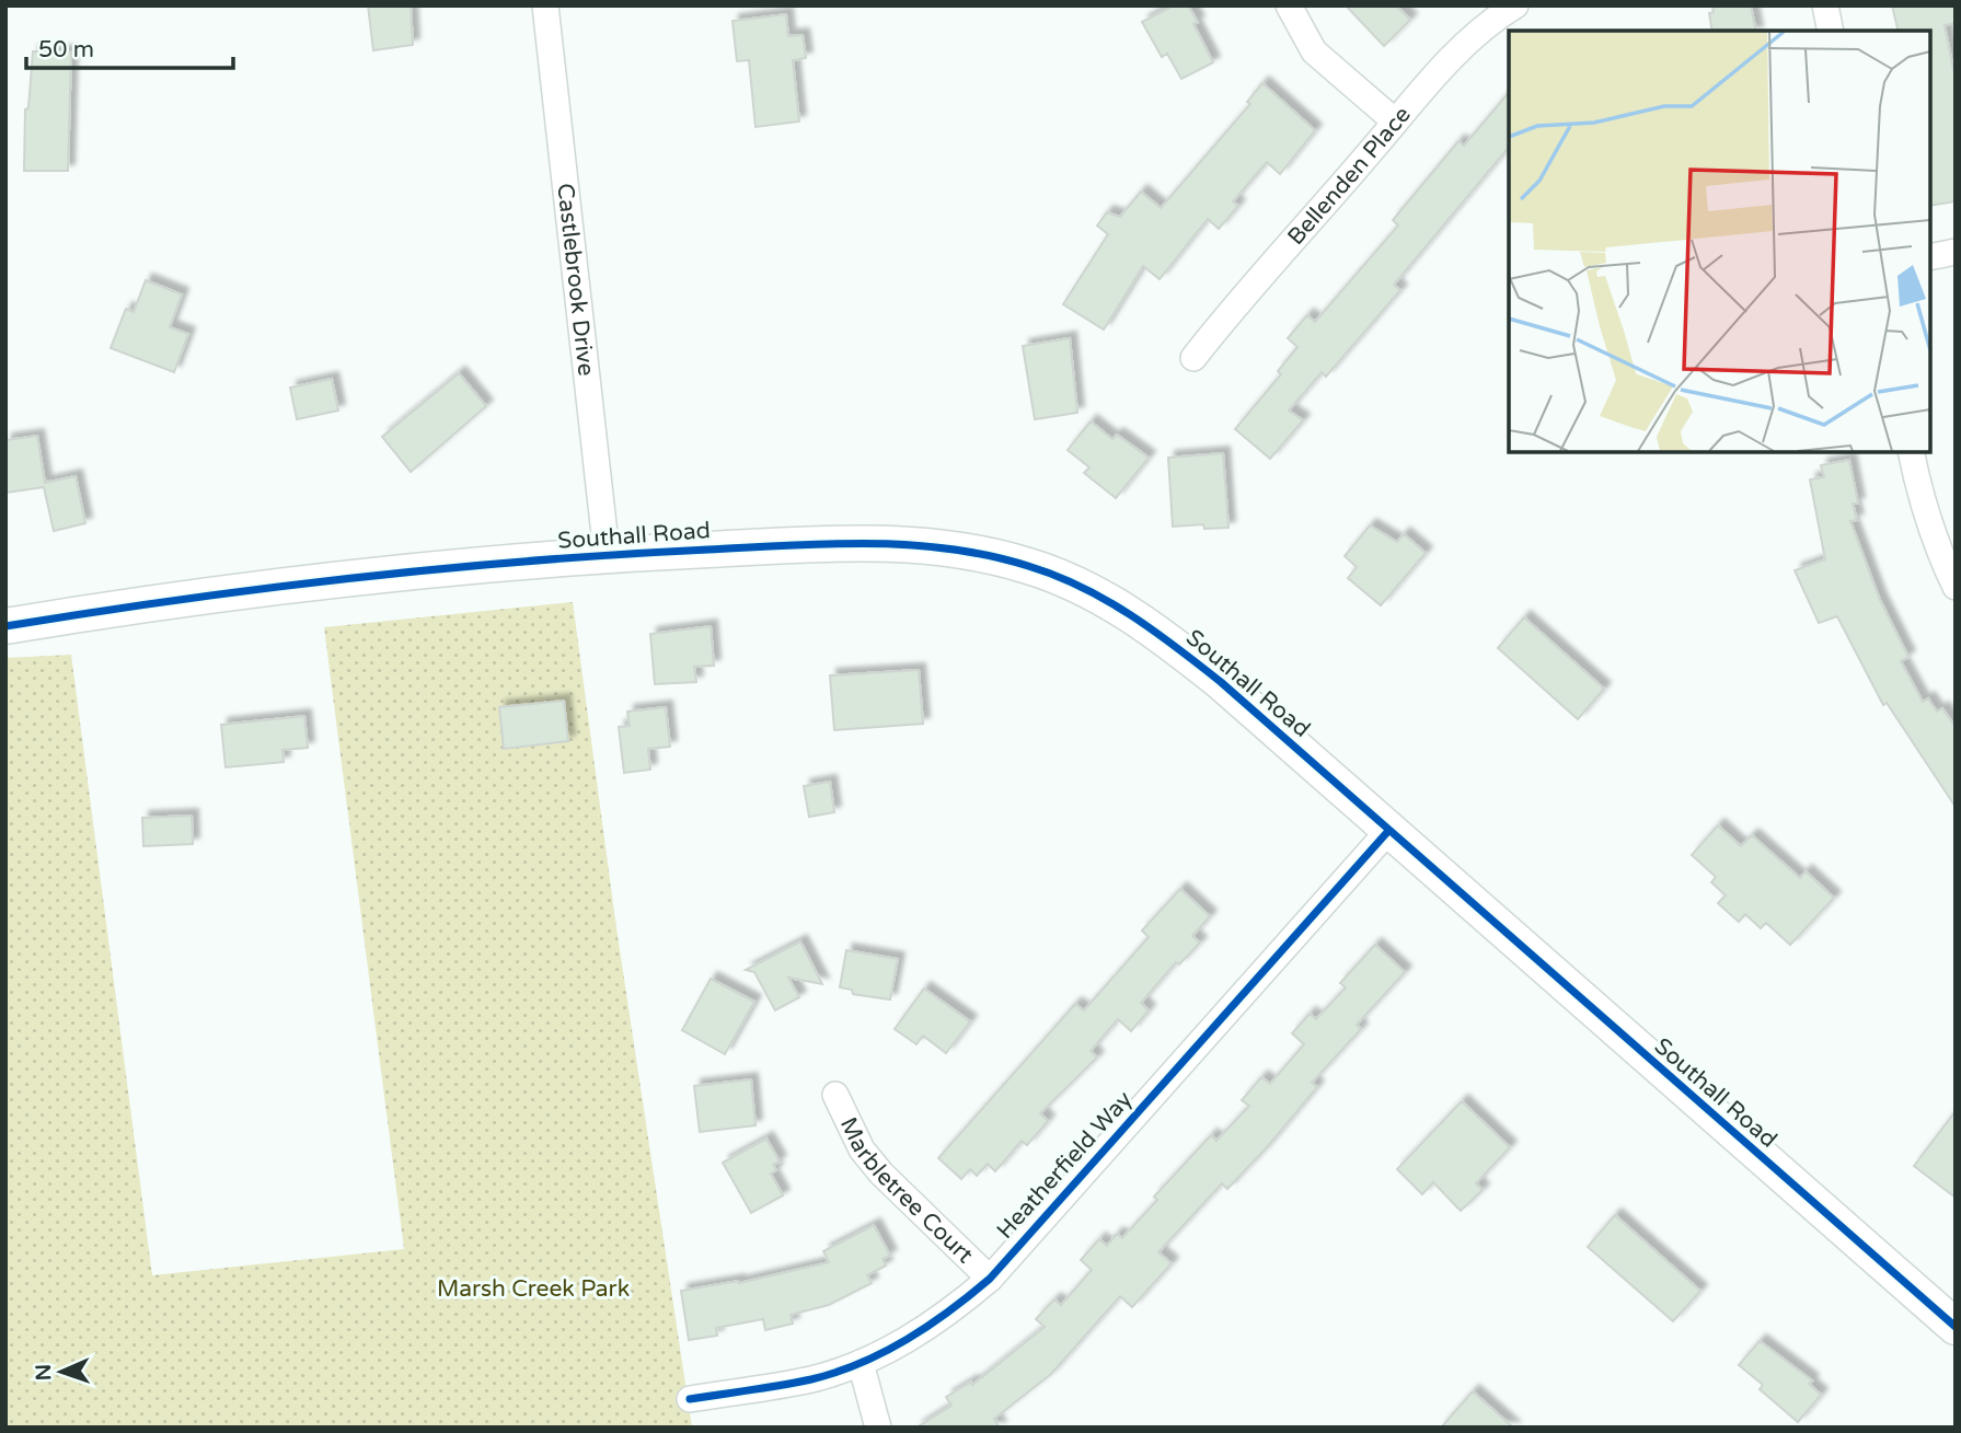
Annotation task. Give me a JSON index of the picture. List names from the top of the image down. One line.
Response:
{"streets":{"street":["Bellenden Place","Castlebrook Drive","Southall Road","Heatherfield Way","Marbletree Court"]},"crossings":[["Castlebrook Drive","Southall Road"],["Southall Road","Heatherfield Way"],["Heatherfield Way","Marbletree Court"]],"parks":["Marsh Creek Park"],"scale_bar":"50 m","north":"left"}
